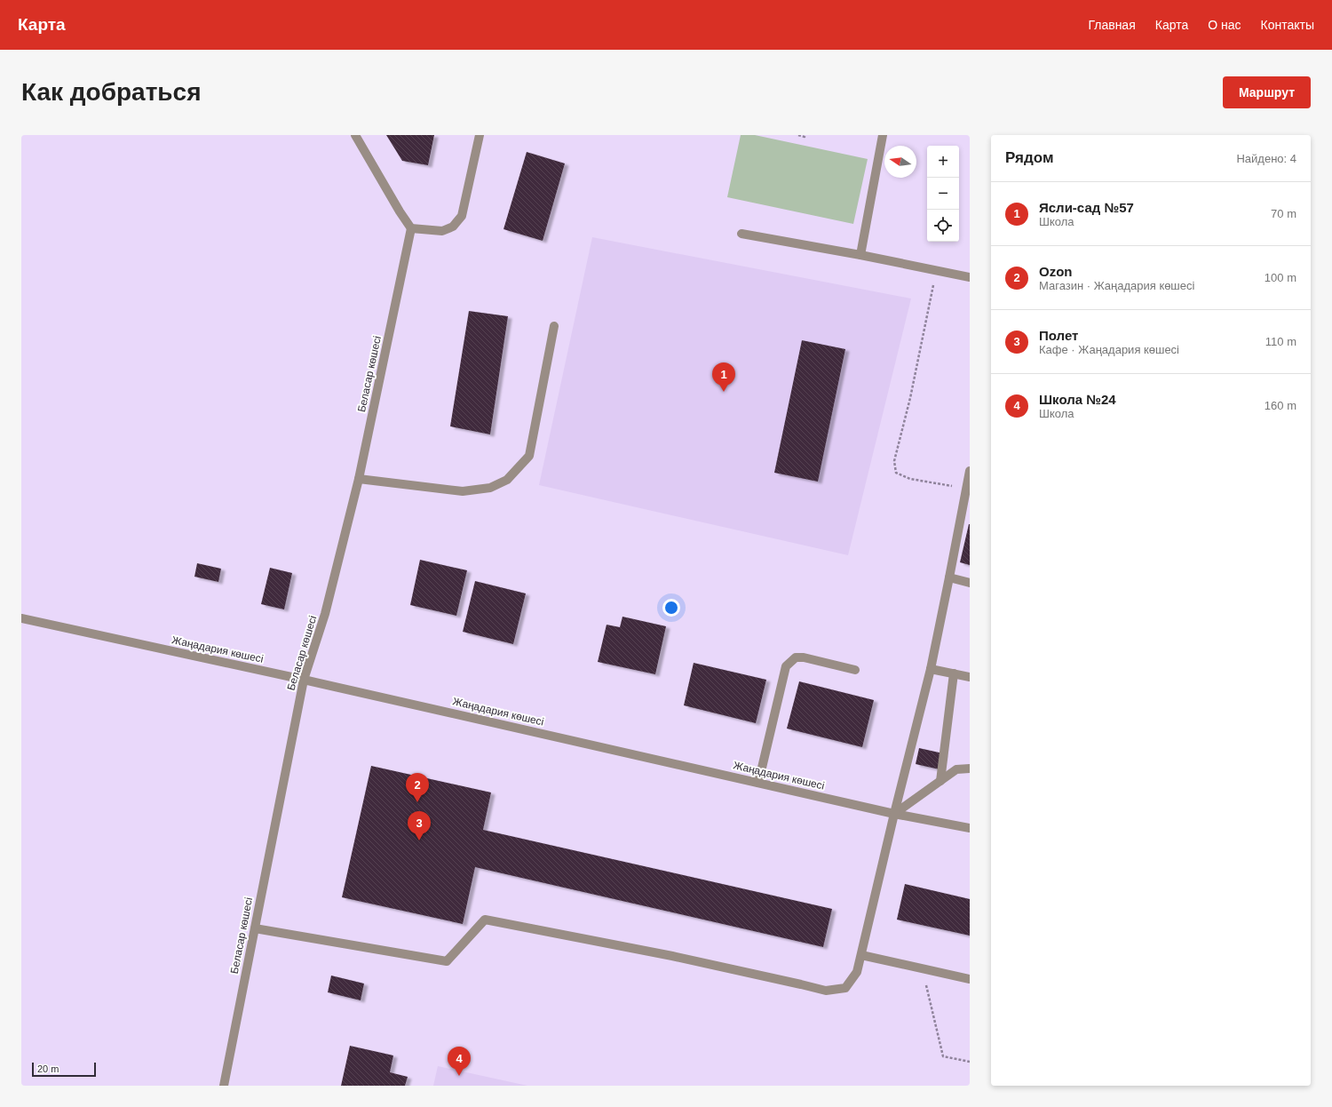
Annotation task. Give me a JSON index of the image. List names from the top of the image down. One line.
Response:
{"streets":{"street":["Беласар көшесі","Жаңадария көшесі"]},"crossings":[["Беласар көшесі","Жаңадария көшесі"]],"scale_bar":"20 m","north":"left","page":{"header":"Карта","nav":["Главная","Карта","О нас","Контакты"],"buttons":"Маршрут","title":"Как добраться","heading":["Рядом","Найдено: 4"],"map_buttons":["+","−"],"list":[{"mark":"1","name":"Ясли-сад №57","note":"Школа","value":"70 m"},{"mark":"2","name":"Ozon","note":"Магазин · Жаңадария көшесі","value":"100 m"},{"mark":"3","name":"Полет","note":"Кафе · Жаңадария көшесі","value":"110 m"},{"mark":"4","name":"Школа №24","note":"Школа","value":"160 m"}],"pins":["1","2","3","4"],"scale":"20 m"}}
